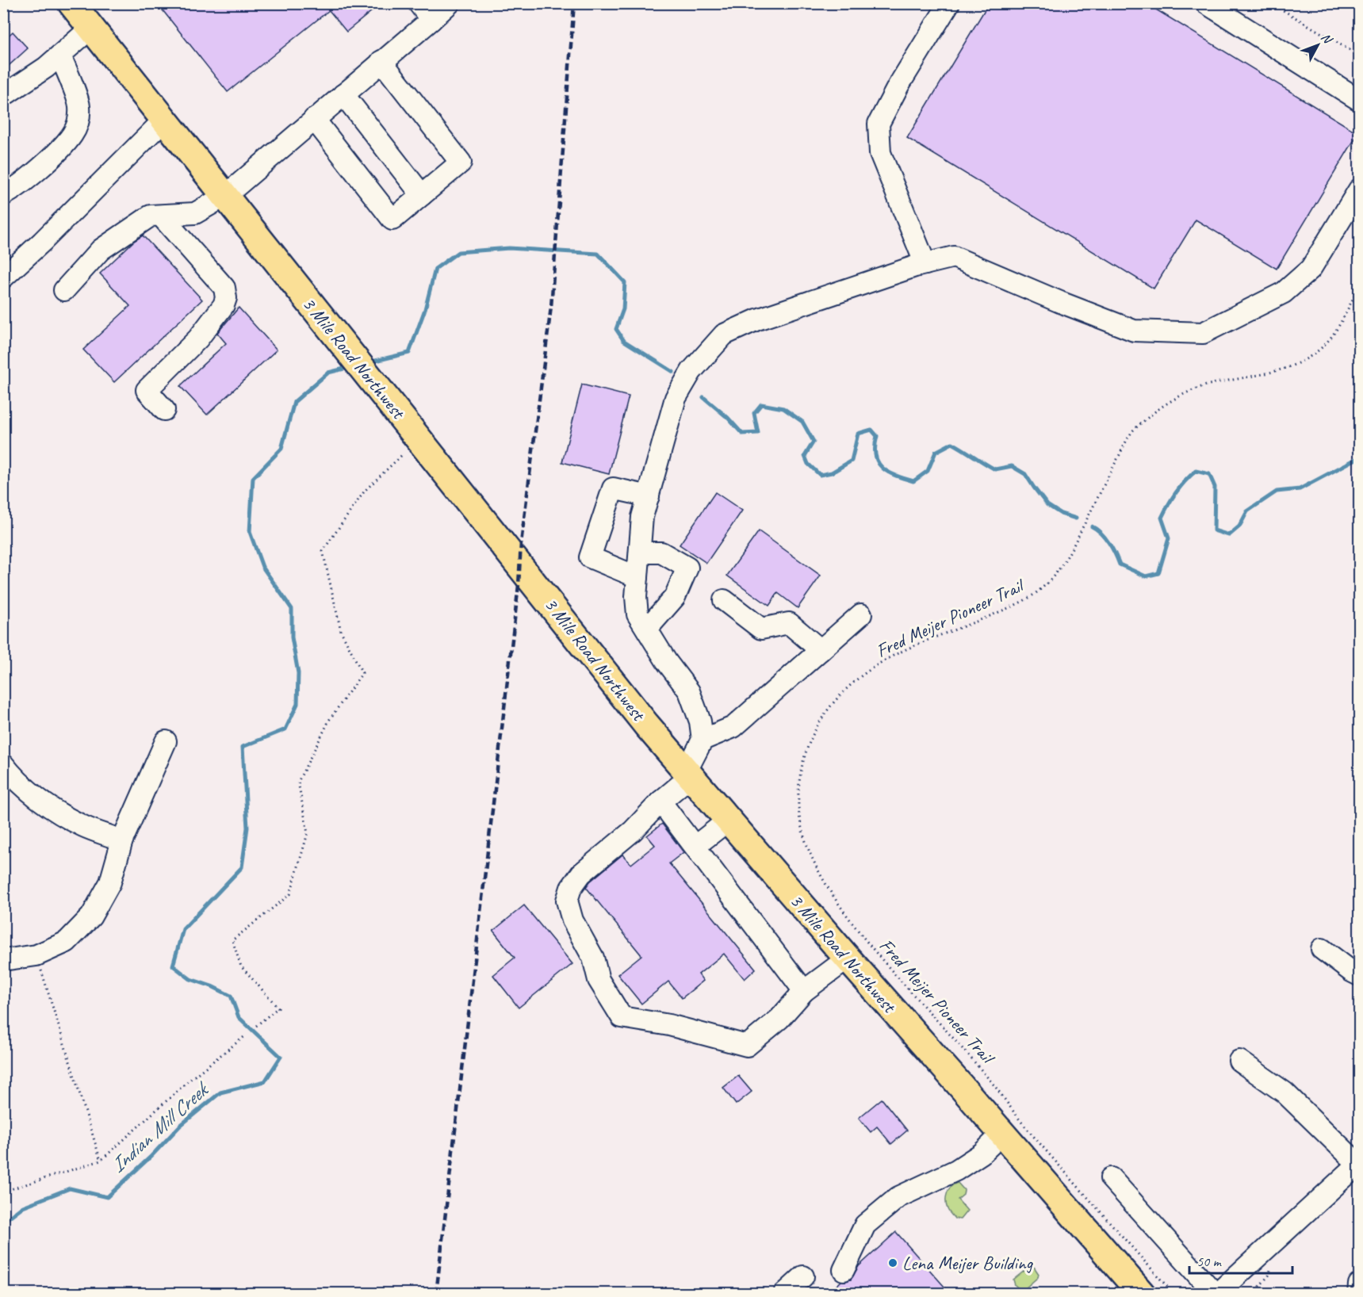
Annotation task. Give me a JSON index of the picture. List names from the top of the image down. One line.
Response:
{"streets":{"main road":["3 Mile Road Northwest"],"path":["Fred Meijer Pioneer Trail"]},"water":["Indian Mill Creek"],"places":["Lena Meijer Building"],"scale_bar":"50 m","north":"top right"}
